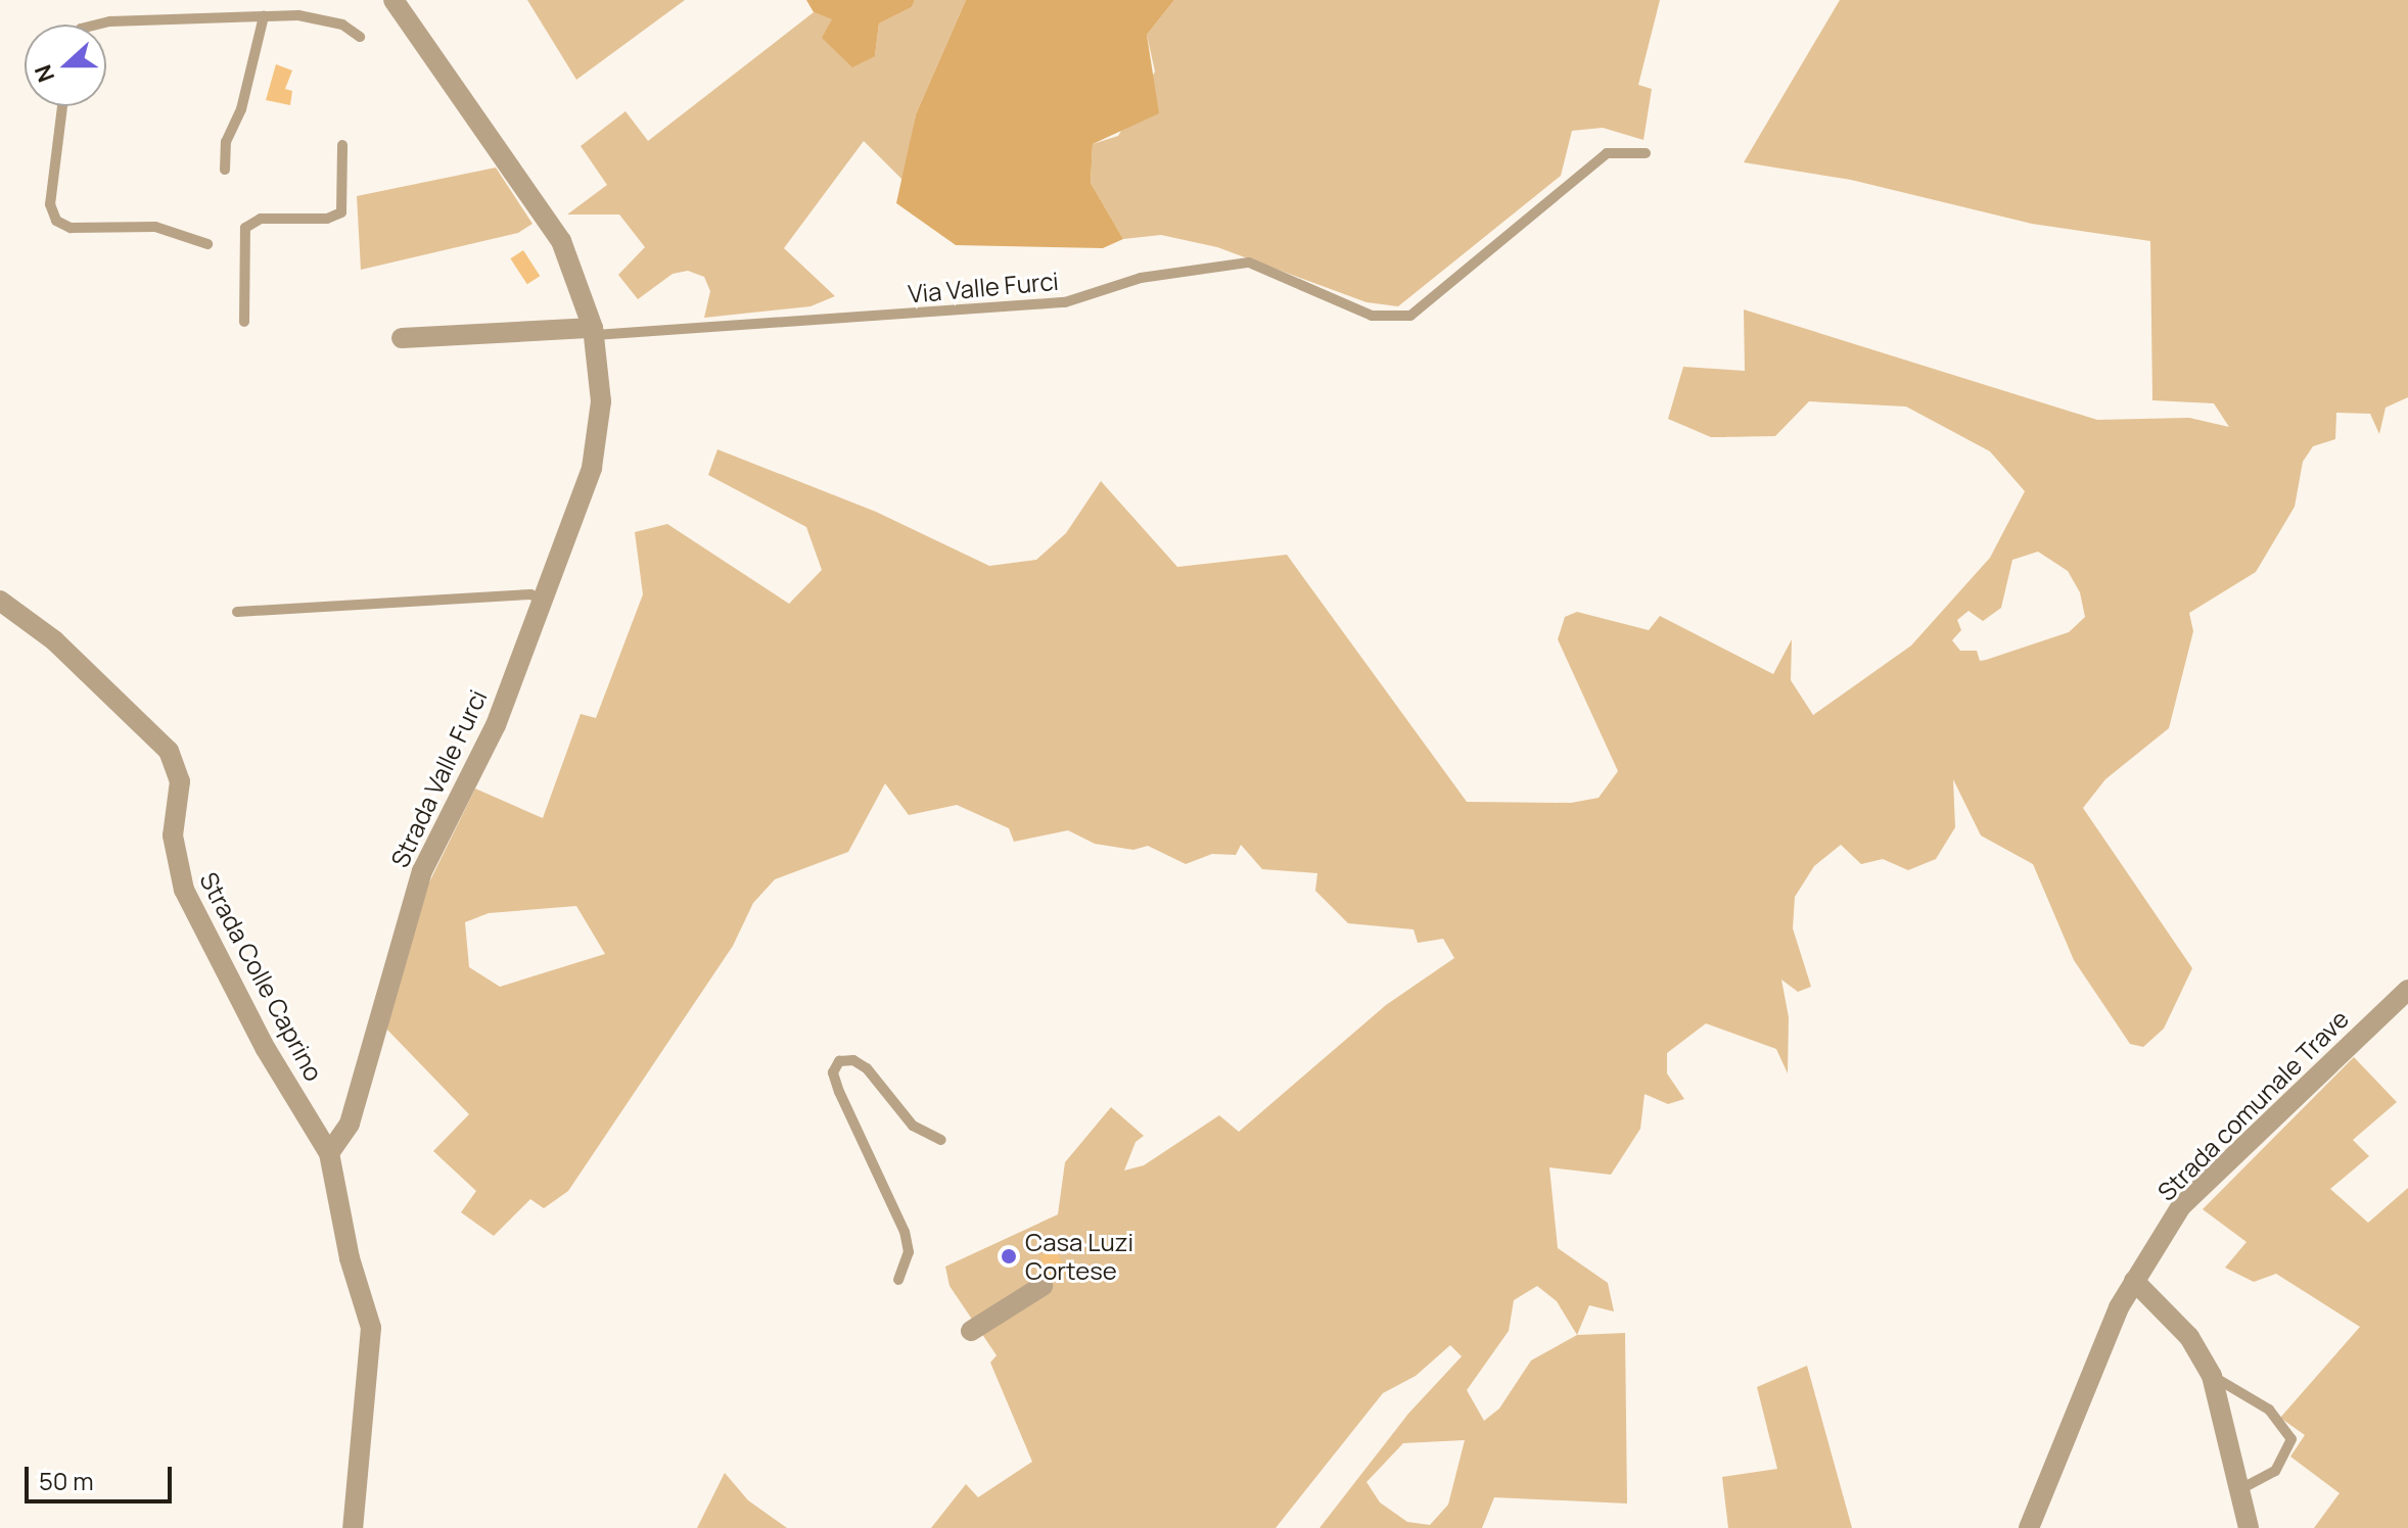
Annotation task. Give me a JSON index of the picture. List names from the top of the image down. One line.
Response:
{"streets":{"street":["Strada Valle Furci","Strada Colle Caprino","Strada comunale Trave"],"lane":["Via Valle Furci"]},"crossings":[["Via Valle Furci","Strada Valle Furci"],["Strada Valle Furci","Strada Colle Caprino"]],"places":["Casa Luzi Cortese"],"scale_bar":"50 m","north":"left"}
